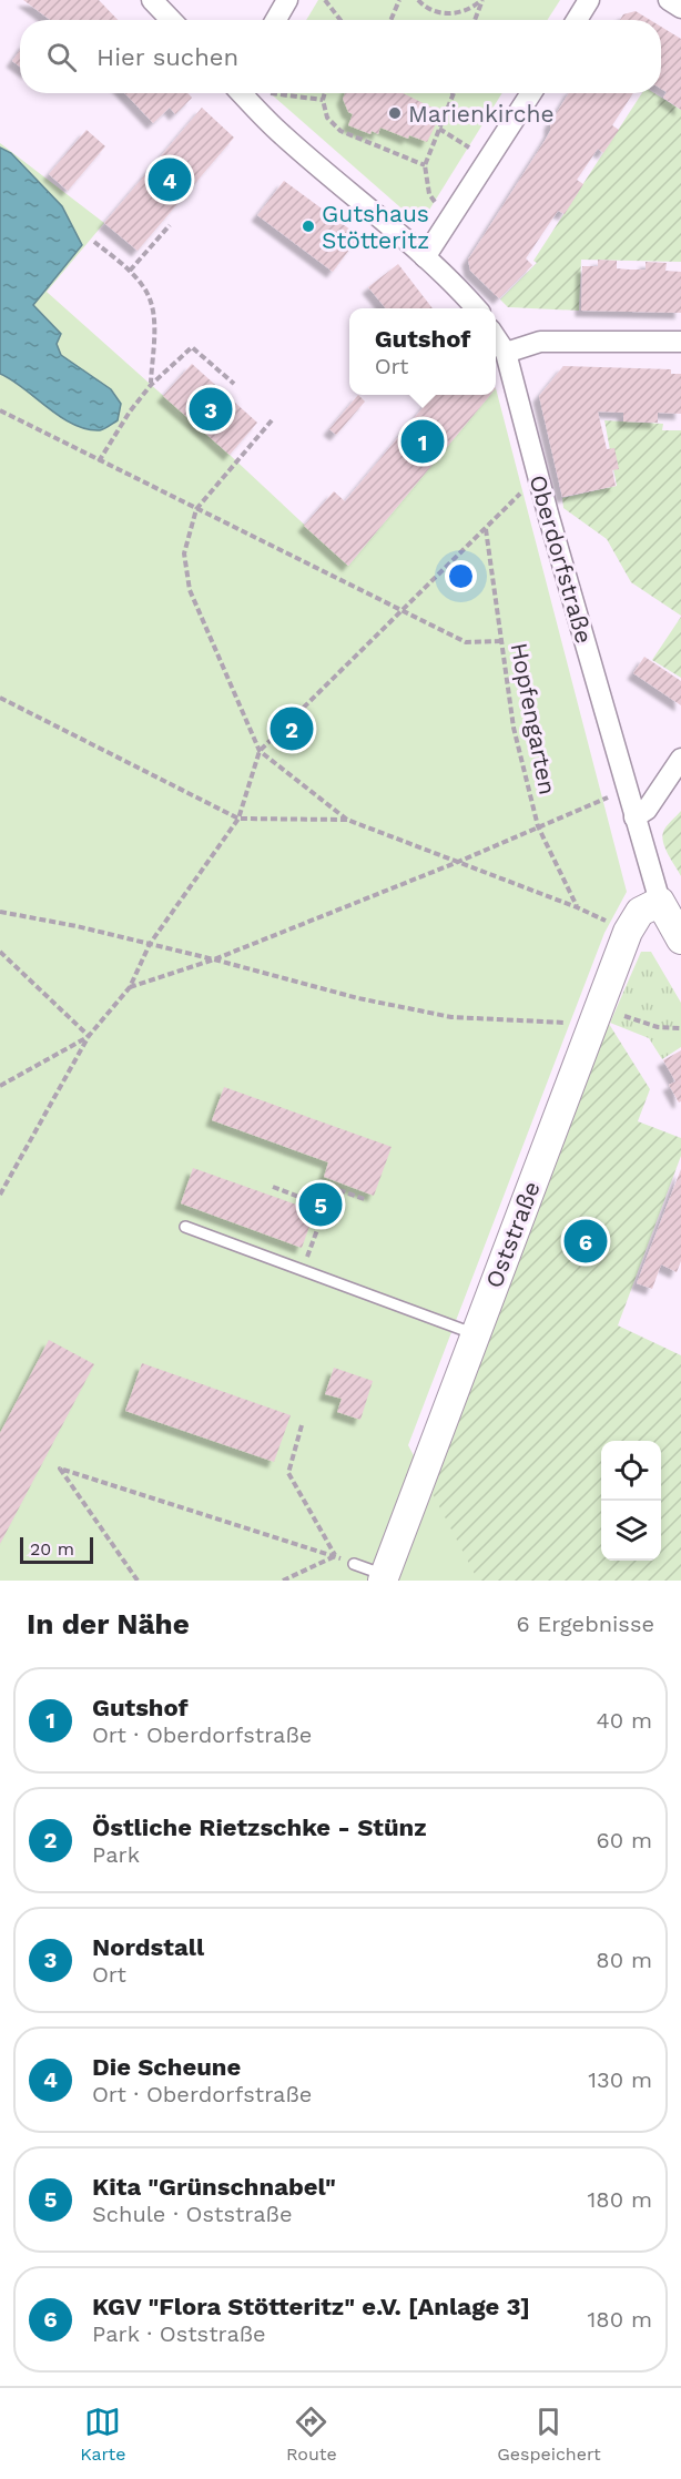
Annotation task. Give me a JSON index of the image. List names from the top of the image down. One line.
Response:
{"streets":{"street":["Oberdorfstraße","Oststraße"],"path":["Hopfengarten"]},"crossings":[["Oberdorfstraße","Oststraße"]],"places":["Marienkirche","Gutshaus Stötteritz"],"scale_bar":"20 m","page":{"search":"Hier suchen","pins":["4","3","1","2","5","6"],"popup":["Gutshof","Ort"],"scale":"20 m","heading":["In der Nähe","6 Ergebnisse"],"list":[{"mark":"1","name":"Gutshof","note":"Ort · Oberdorfstraße","value":"40 m"},{"mark":"2","name":"Östliche Rietzschke - Stünz","note":"Park","value":"60 m"},{"mark":"3","name":"Nordstall","note":"Ort","value":"80 m"},{"mark":"4","name":"Die Scheune","note":"Ort · Oberdorfstraße","value":"130 m"},{"mark":"5","name":"Kita \"Grünschnabel\"","note":"Schule · Oststraße","value":"180 m"},{"mark":"6","name":"KGV \"Flora Stötteritz\" e.V. [Anlage 3]","note":"Park · Oststraße","value":"180 m"}],"nav":["Karte","Route","Gespeichert"]}}
